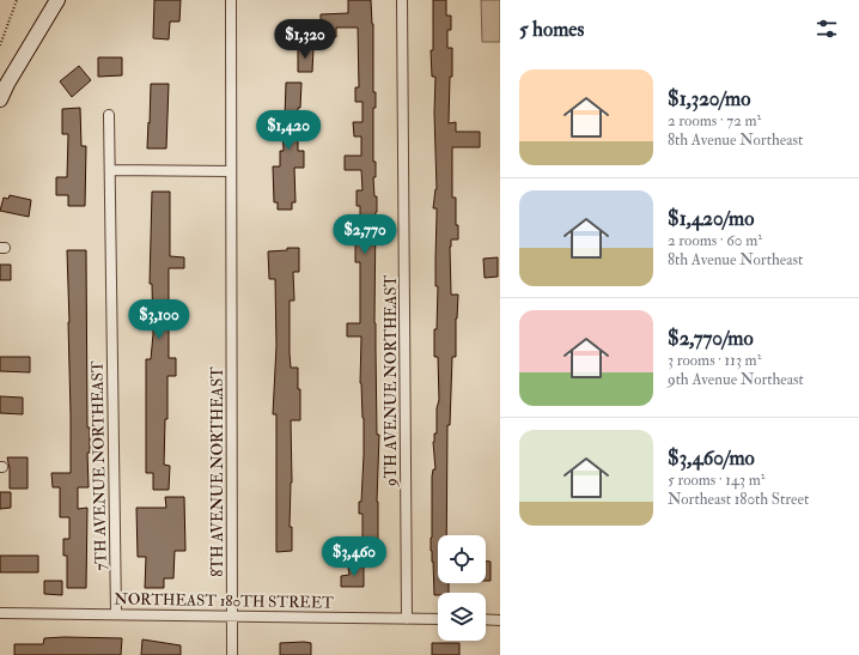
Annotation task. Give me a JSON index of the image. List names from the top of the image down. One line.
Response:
{"streets":{"street":["9TH AVENUE NORTHEAST","7TH AVENUE NORTHEAST","8TH AVENUE NORTHEAST","NORTHEAST 180TH STREET"]},"crossings":[["9TH AVENUE NORTHEAST","NORTHEAST 180TH STREET"],["7TH AVENUE NORTHEAST","NORTHEAST 180TH STREET"],["8TH AVENUE NORTHEAST","NORTHEAST 180TH STREET"]],"page":{"heading":"5 homes","price":["$1,320","$1,420","$2,770","$3,100","$3,460"],"list":[{"name":"$1,320/mo","note":"2 rooms · 72 m² · 8th Avenue Northeast"},{"name":"$1,420/mo","note":"2 rooms · 60 m² · 8th Avenue Northeast"},{"name":"$2,770/mo","note":"3 rooms · 113 m² · 9th Avenue Northeast"},{"name":"$3,460/mo","note":"5 rooms · 143 m² · Northeast 180th Street"}]}}
